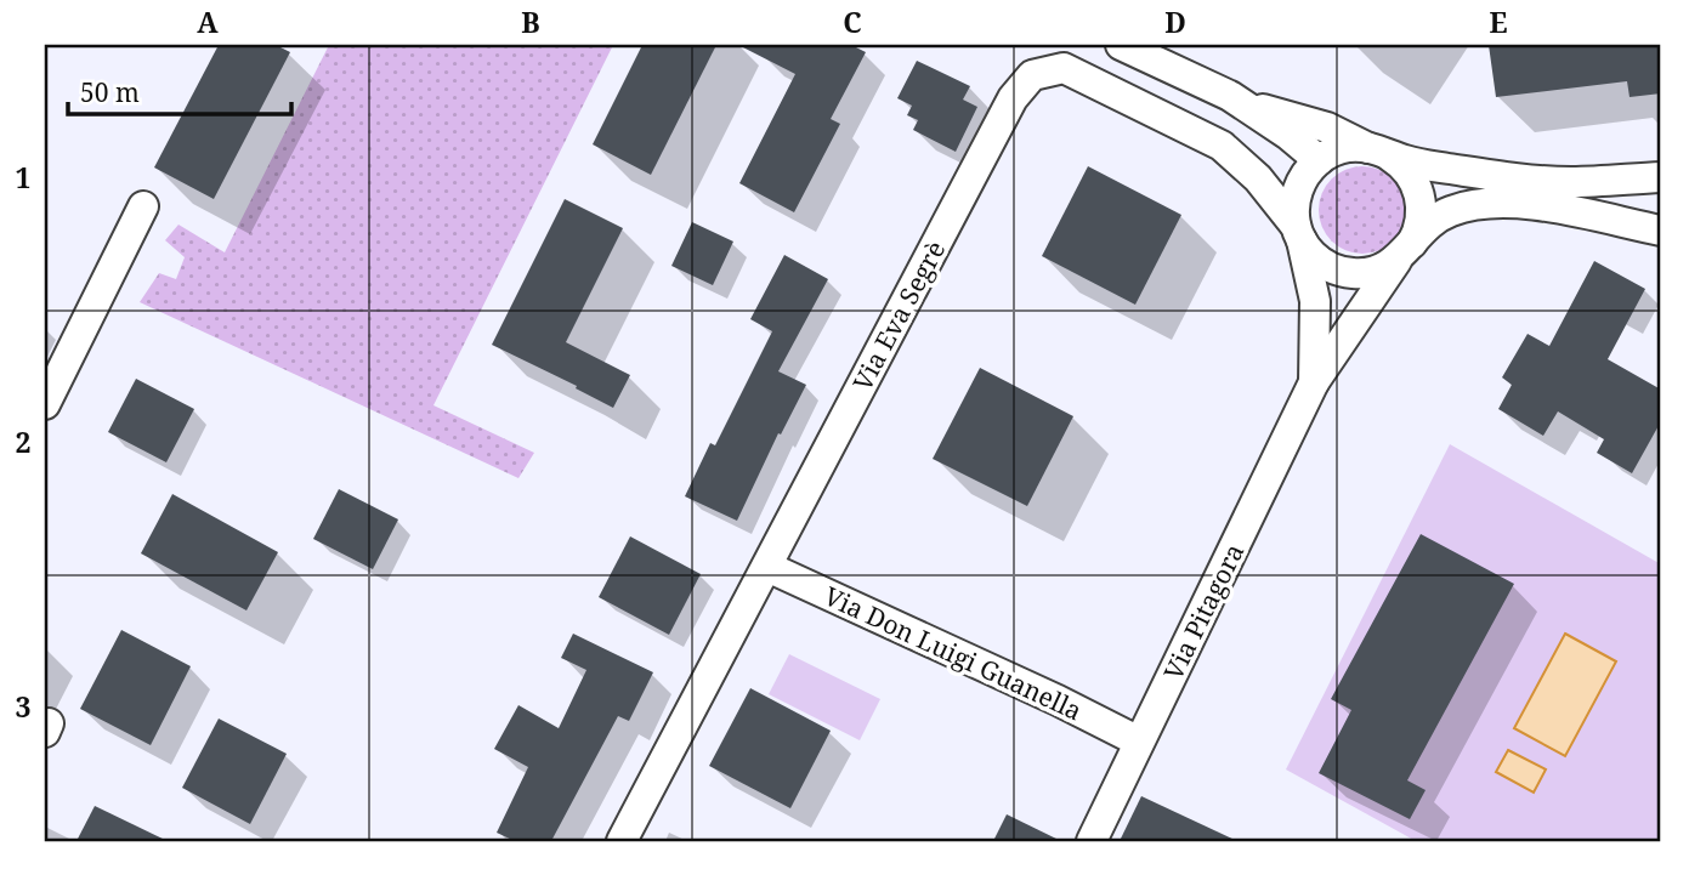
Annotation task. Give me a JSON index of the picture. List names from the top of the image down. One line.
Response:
{"streets":{"street":["Via Eva Segrè","Via Pitagora","Via Don Luigi Guanella"]},"crossings":[["Via Eva Segrè","Via Pitagora"],["Via Eva Segrè","Via Don Luigi Guanella"],["Via Pitagora","Via Don Luigi Guanella"]],"scale_bar":"50 m","grid":{"columns":["A","B","C","D","E"],"rows":["1","2","3"]}}
